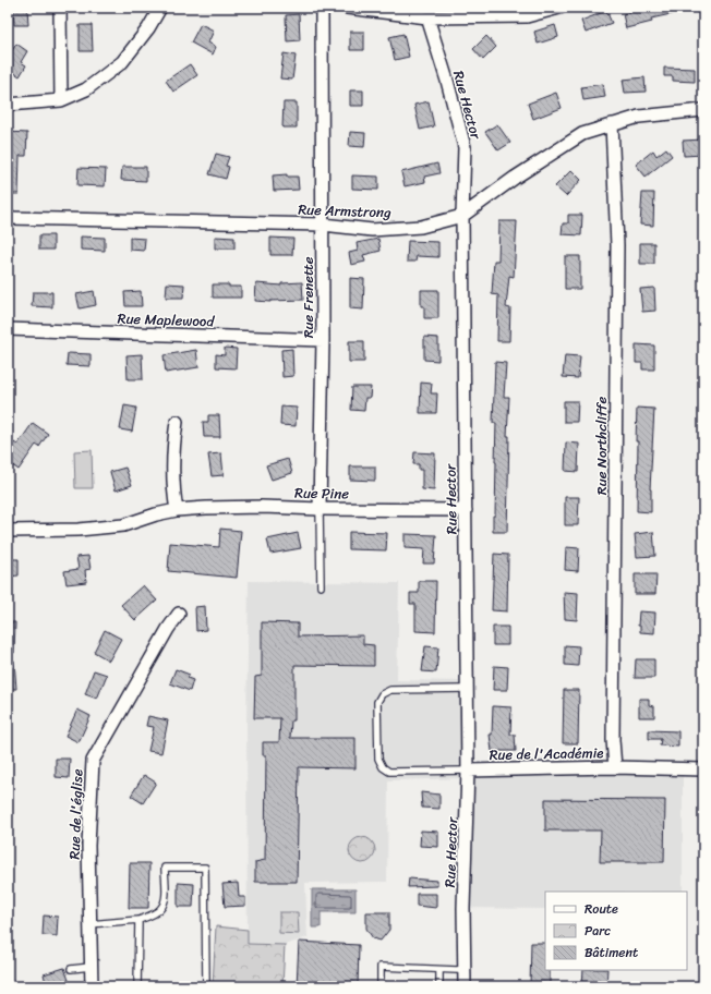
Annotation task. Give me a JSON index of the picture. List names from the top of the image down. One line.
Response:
{"streets":{"street":["Rue Hector","Rue Armstrong","Rue Frenette","Rue Maplewood","Rue Northcliffe","Rue Pine","Rue de l'Académie","Rue de l'église"]},"crossings":[["Rue Hector","Rue Armstrong"],["Rue Hector","Rue Pine"],["Rue Hector","Rue de l'Académie"],["Rue Armstrong","Rue Frenette"],["Rue Armstrong","Rue Northcliffe"],["Rue Frenette","Rue Maplewood"],["Rue Frenette","Rue Pine"],["Rue Northcliffe","Rue de l'Académie"]],"legend":["Route","Parc","Bâtiment"]}
